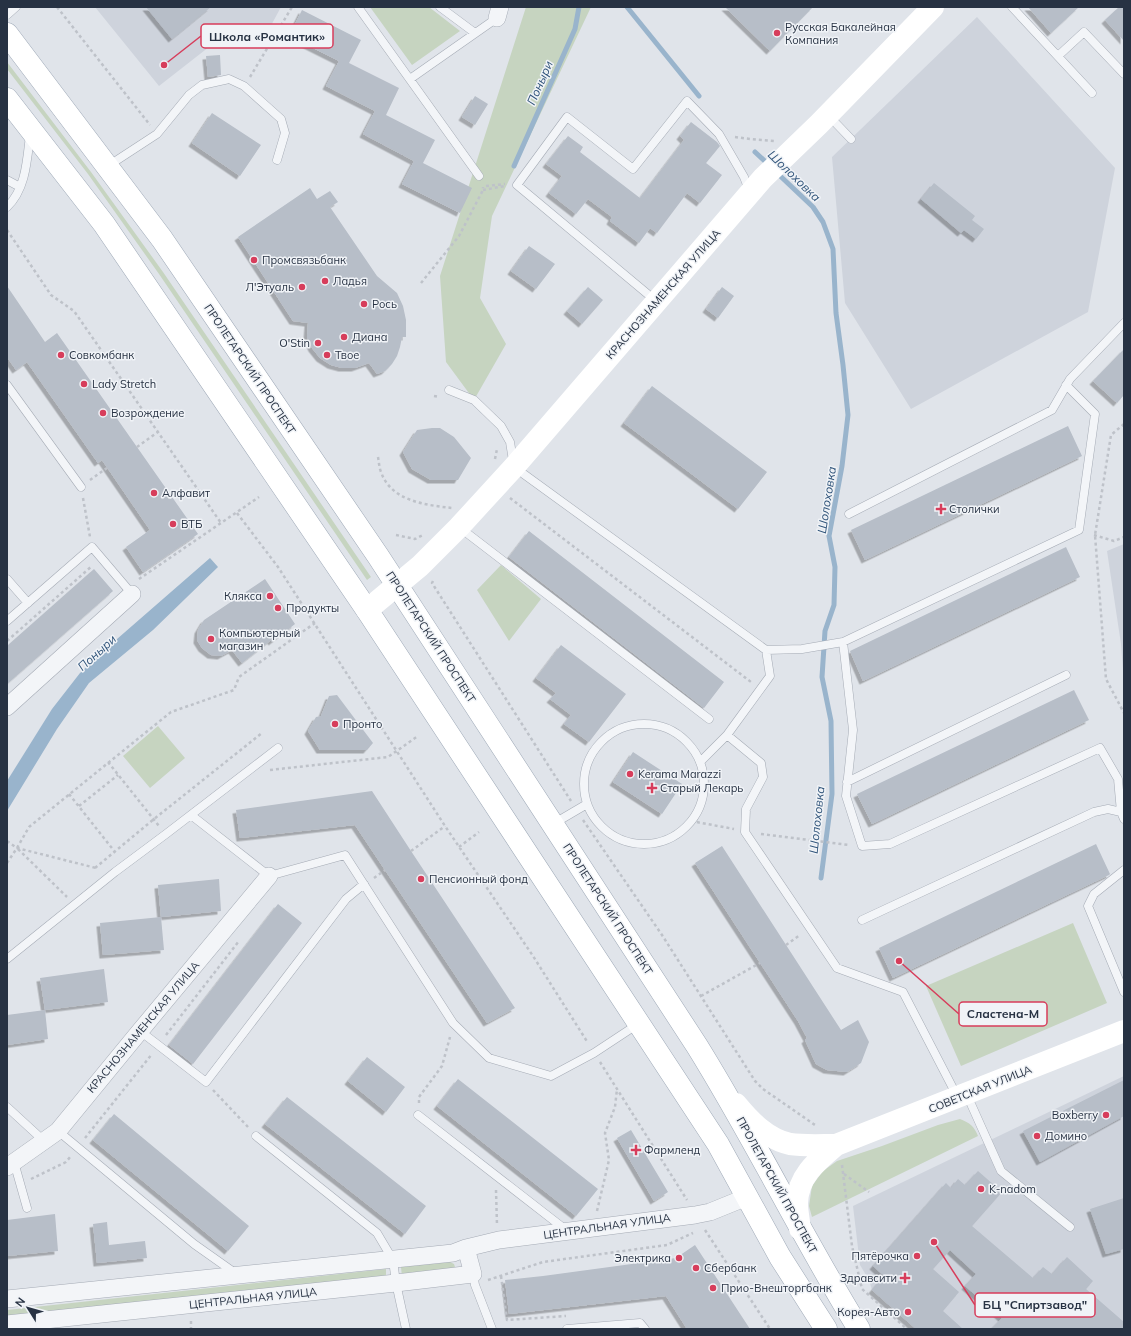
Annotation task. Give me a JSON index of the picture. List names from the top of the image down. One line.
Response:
{"streets":{"main road":["КРАСНОЗНАМЕНСКАЯ УЛИЦА","ПРОЛЕТАРСКИЙ ПРОСПЕКТ","СОВЕТСКАЯ УЛИЦА"],"street":["ЦЕНТРАЛЬНАЯ УЛИЦА"]},"crossings":[["КРАСНОЗНАМЕНСКАЯ УЛИЦА","ПРОЛЕТАРСКИЙ ПРОСПЕКТ"]],"water":["Поныри","Шолоховка"],"places":{"other":["Русская Бакалейная Компания","Школа «Романтик»","Промсвязьбанк","Ладья","Л'Этуаль","Рось","Диана","O'Stin","Совкомбанк","Твое","Lady Stretch","Возрождение","Алфавит","ВТБ","Клякса","Продукты","Компьютерный магазин","Пронто","Kerama Marazzi","Пенсионный фонд","Сластена-М","Boxberry","Домино","K-nadom","БЦ \"Спиртзавод\"","Пятёрочка","Электрика","Сбербанк","Прио-Внешторгбанк","Корея-Авто"],"health":["Столички","Старый Лекарь","Фармленд","Здравсити"]},"north":"top left"}
